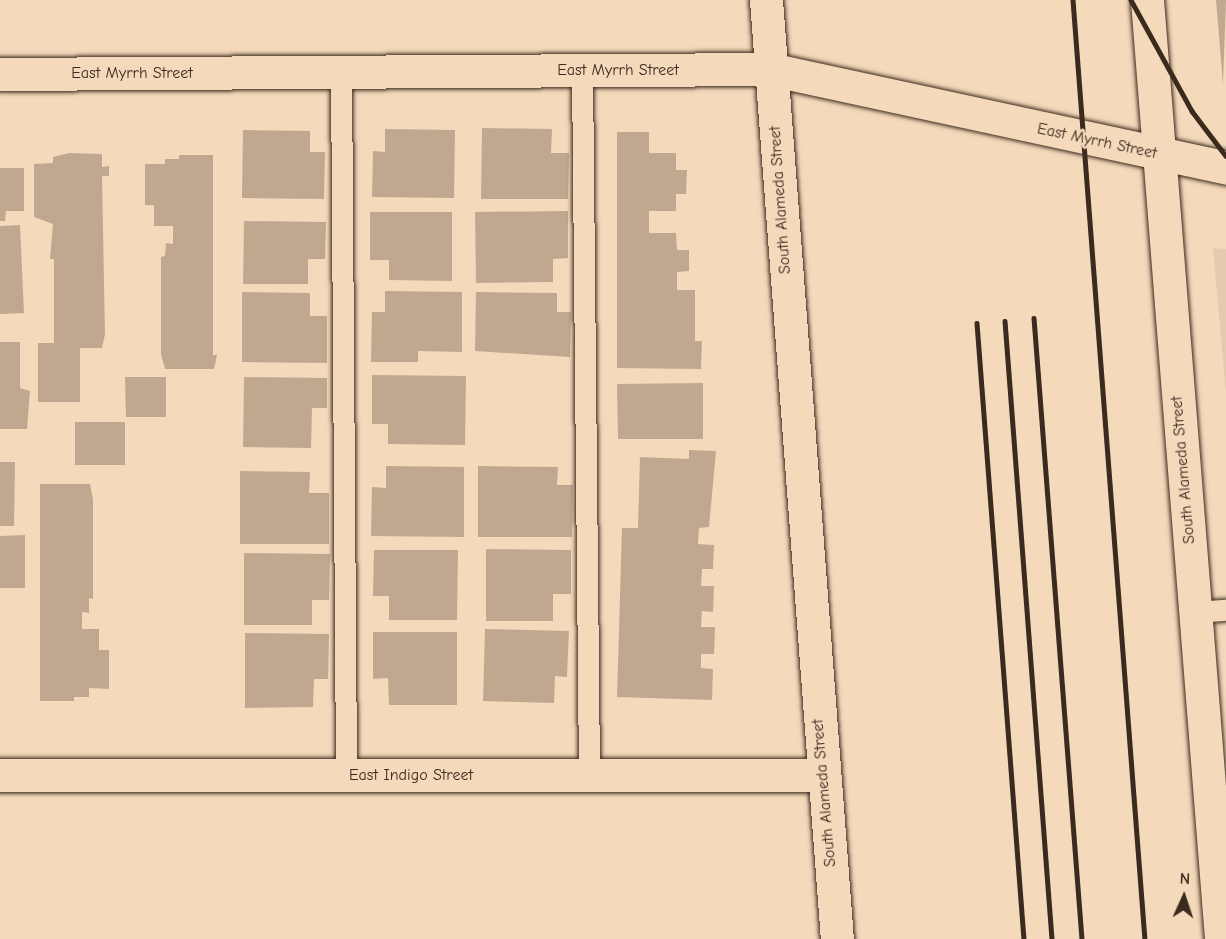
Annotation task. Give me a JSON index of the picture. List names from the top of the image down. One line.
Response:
{"streets":{"street":["East Myrrh Street","South Alameda Street","East Indigo Street"]},"crossings":[["East Myrrh Street","South Alameda Street"],["South Alameda Street","East Indigo Street"]],"north":"top"}
